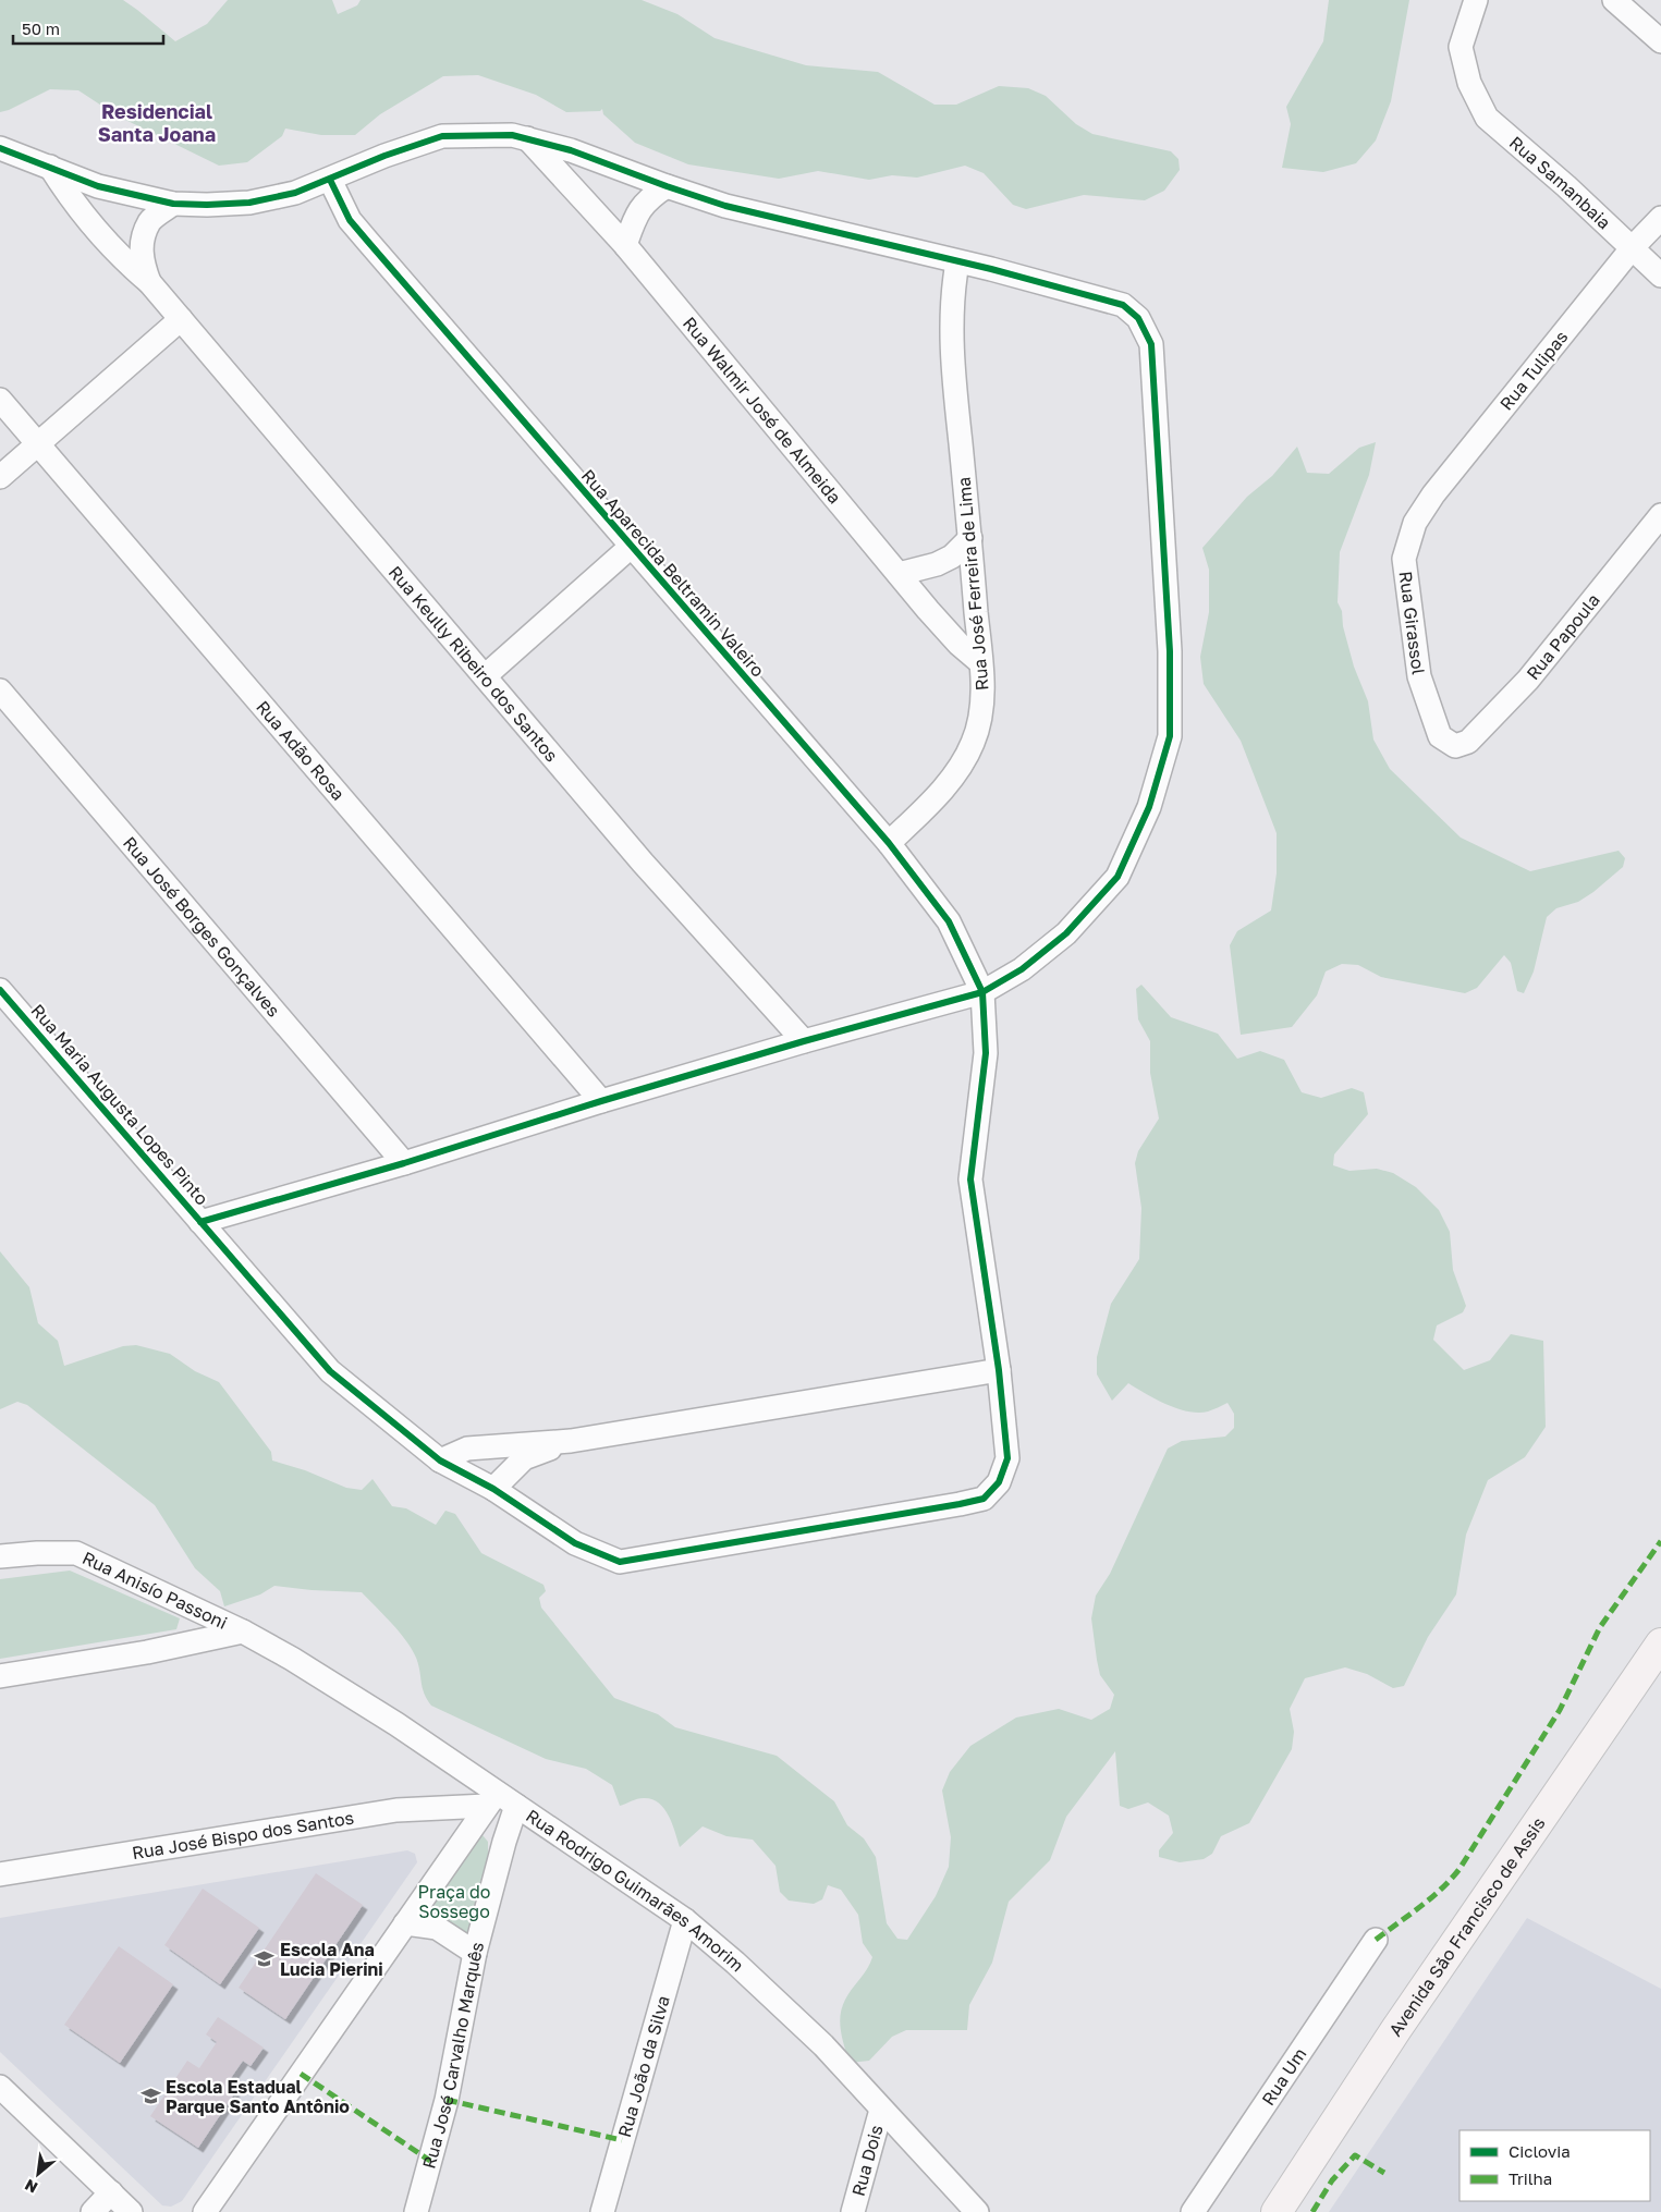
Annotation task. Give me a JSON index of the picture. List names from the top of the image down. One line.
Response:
{"streets":{"main road":["Avenida São Francisco de Assis"],"street":["Rua Samanbaia","Rua Tulipas","Rua Walmir José de Almeida","Rua Aparecida Beltramin Valeiro","Rua José Ferreira de Lima","Rua Girassol","Rua Papoula","Rua Keully Ribeiro dos Santos","Rua Adão Rosa","Rua José Borges Gonçalves","Rua Maria Augusta Lopes Pinto","Rua Anisío Passoni","Rua José Bispo dos Santos","Rua Rodrigo Guimarães Amorim","Rua José Carvalho Marquês","Rua João da Silva","Rua Um","Rua Dois"]},"crossings":[["Rua Samanbaia","Rua Tulipas"],["Rua Tulipas","Rua Girassol"],["Rua Walmir José de Almeida","Rua José Ferreira de Lima"],["Rua Aparecida Beltramin Valeiro","Rua José Ferreira de Lima"],["Rua Girassol","Rua Papoula"],["Rua Anisío Passoni","Rua Rodrigo Guimarães Amorim"],["Rua José Bispo dos Santos","Rua Rodrigo Guimarães Amorim"],["Rua Rodrigo Guimarães Amorim","Rua José Carvalho Marquês"],["Rua Rodrigo Guimarães Amorim","Rua João da Silva"],["Rua Rodrigo Guimarães Amorim","Rua Dois"]],"districts":["Residencial Santa Joana"],"parks":["Praça do Sossego"],"places":{"school or university":["Escola Ana Lucia Pierini","Escola Estadual Parque Santo Antônio"]},"legend":["Ciclovia","Trilha"],"scale_bar":"50 m","north":"bottom left"}
